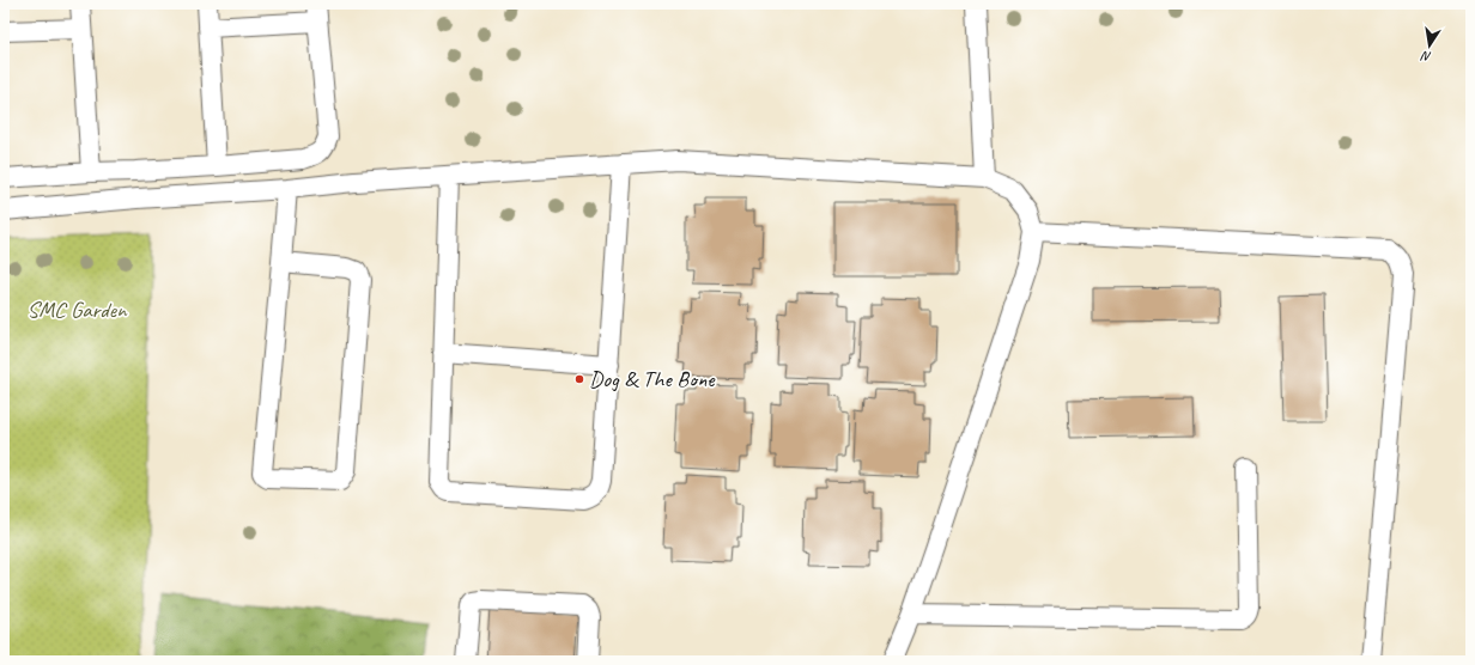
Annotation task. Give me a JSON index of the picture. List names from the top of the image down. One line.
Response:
{"parks":["SMC Garden"],"places":["Dog & The Bone"],"north":"bottom"}
